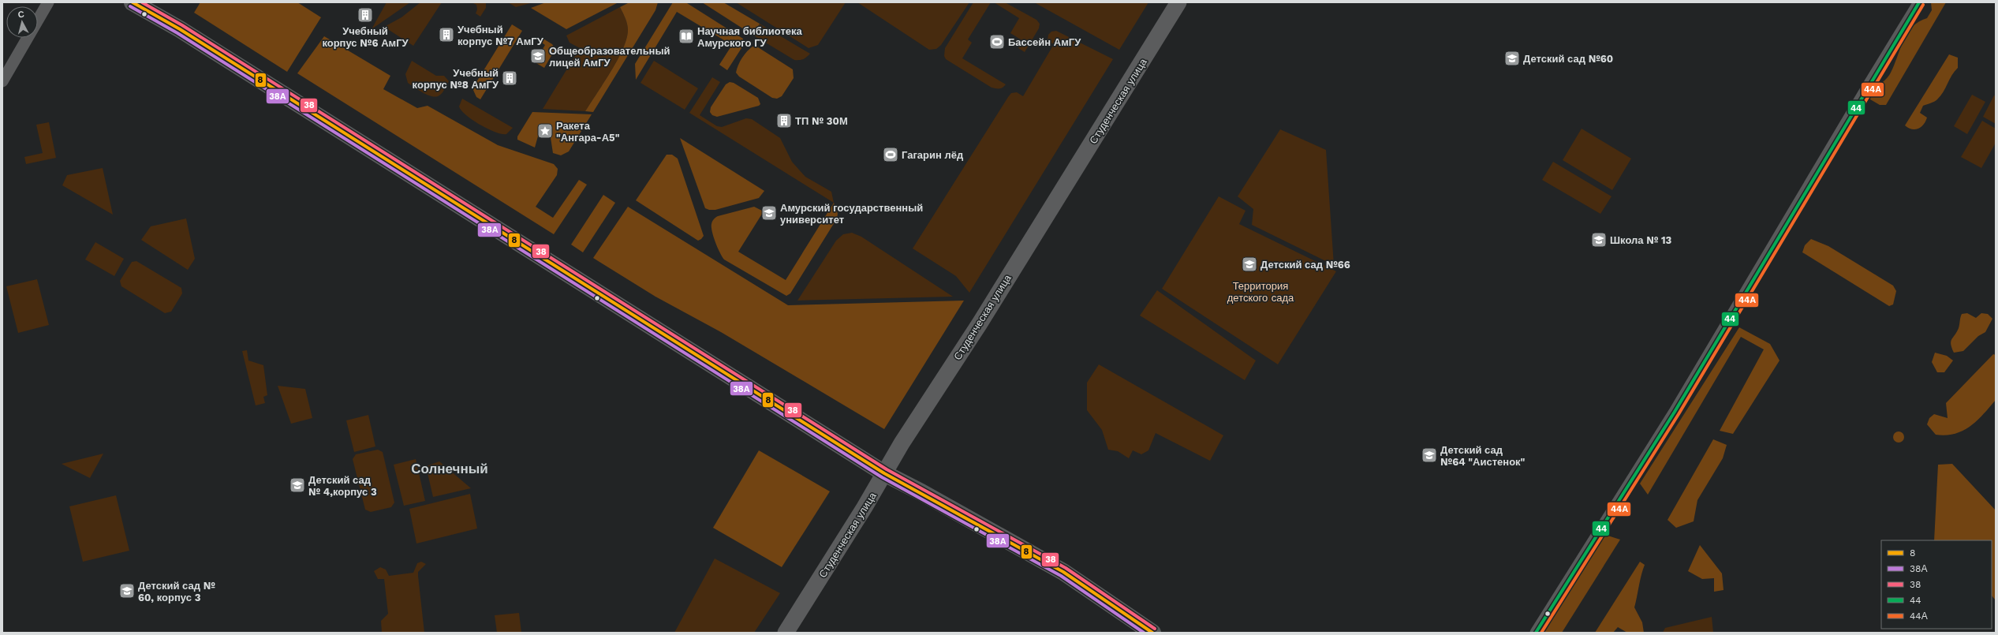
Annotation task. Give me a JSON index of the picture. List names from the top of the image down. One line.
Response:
{"streets":{"street":["Студенческая улица"]},"districts":["Солнечный"],"parks":["Территория детского сада"],"places":{"building":["Учебный корпус №6 АмГУ","Учебный корпус №7 АмГУ","Учебный корпус №8 АмГУ","ТП № 30М"],"library":["Научная библиотека Амурского ГУ"],"sports":["Бассейн АмГУ","Гагарин лёд"],"school or university":["Общеобразовательный лицей АмГУ","Детский сад №60","Амурский государственный университет","Школа № 13","Детский сад №66","Детский сад №64 \"Аистенок\"","Детский сад № 4,корпус 3","Детский сад № 60, корпус 3"],"place":["Ракета \"Ангара-А5\""]},"lines":["transit line 8","transit line 38","transit line 44","transit line 44А","transit line 38А"],"legend":["8","38А","38","44","44А"],"north":"top"}
